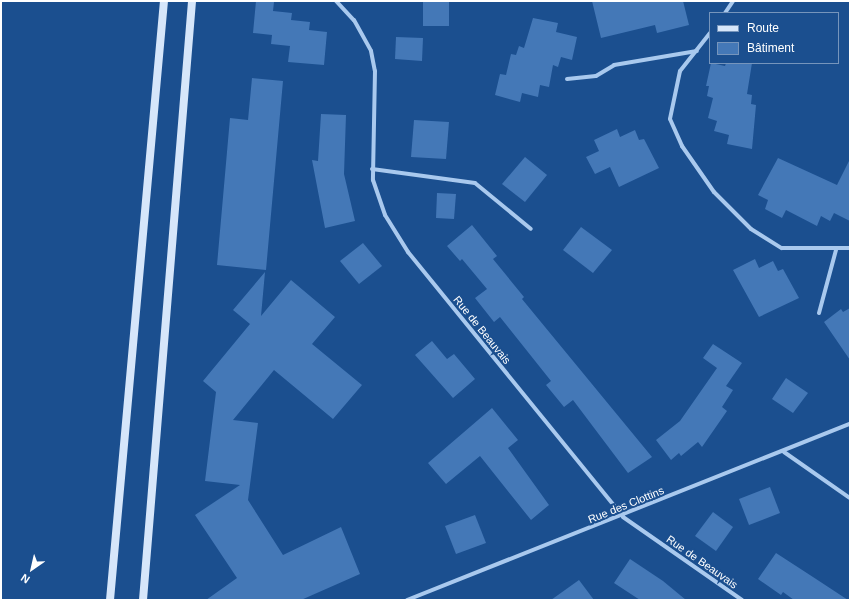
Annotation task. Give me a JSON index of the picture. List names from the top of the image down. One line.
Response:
{"streets":{"street":["Rue de Beauvais","Rue des Clottins"]},"crossings":[["Rue de Beauvais","Rue des Clottins"]],"legend":["Route","Bâtiment"],"north":"bottom left"}
